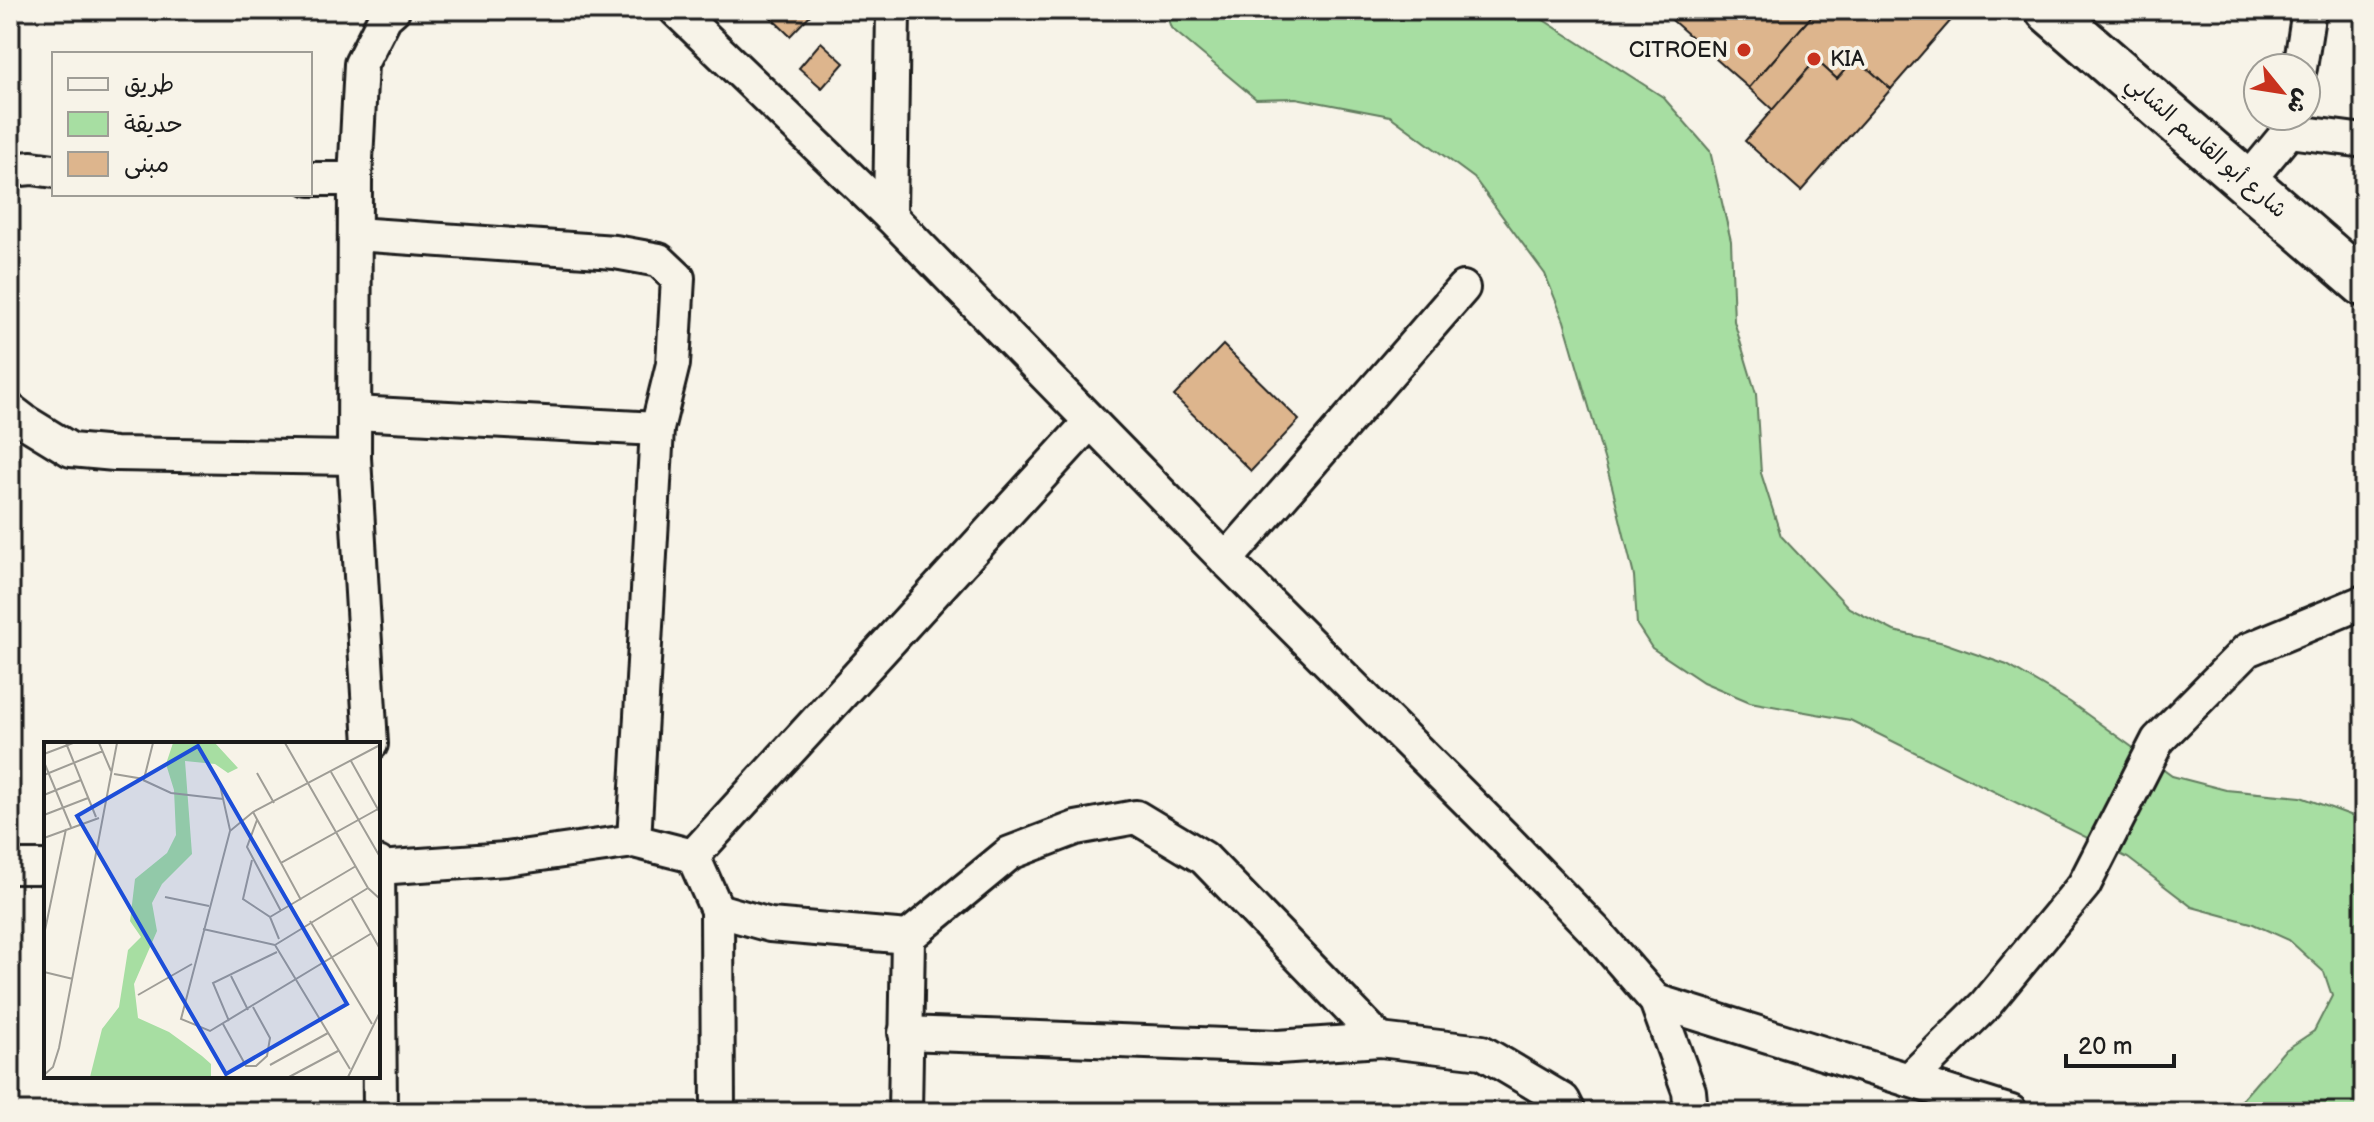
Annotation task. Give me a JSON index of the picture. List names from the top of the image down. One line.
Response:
{"streets":{"main road":["شارع أبو القاسم الشابي"]},"places":["CITROEN","KIA"],"legend":["طريق","حديقة","مبنى"],"scale_bar":"20 m","north":"bottom right"}
